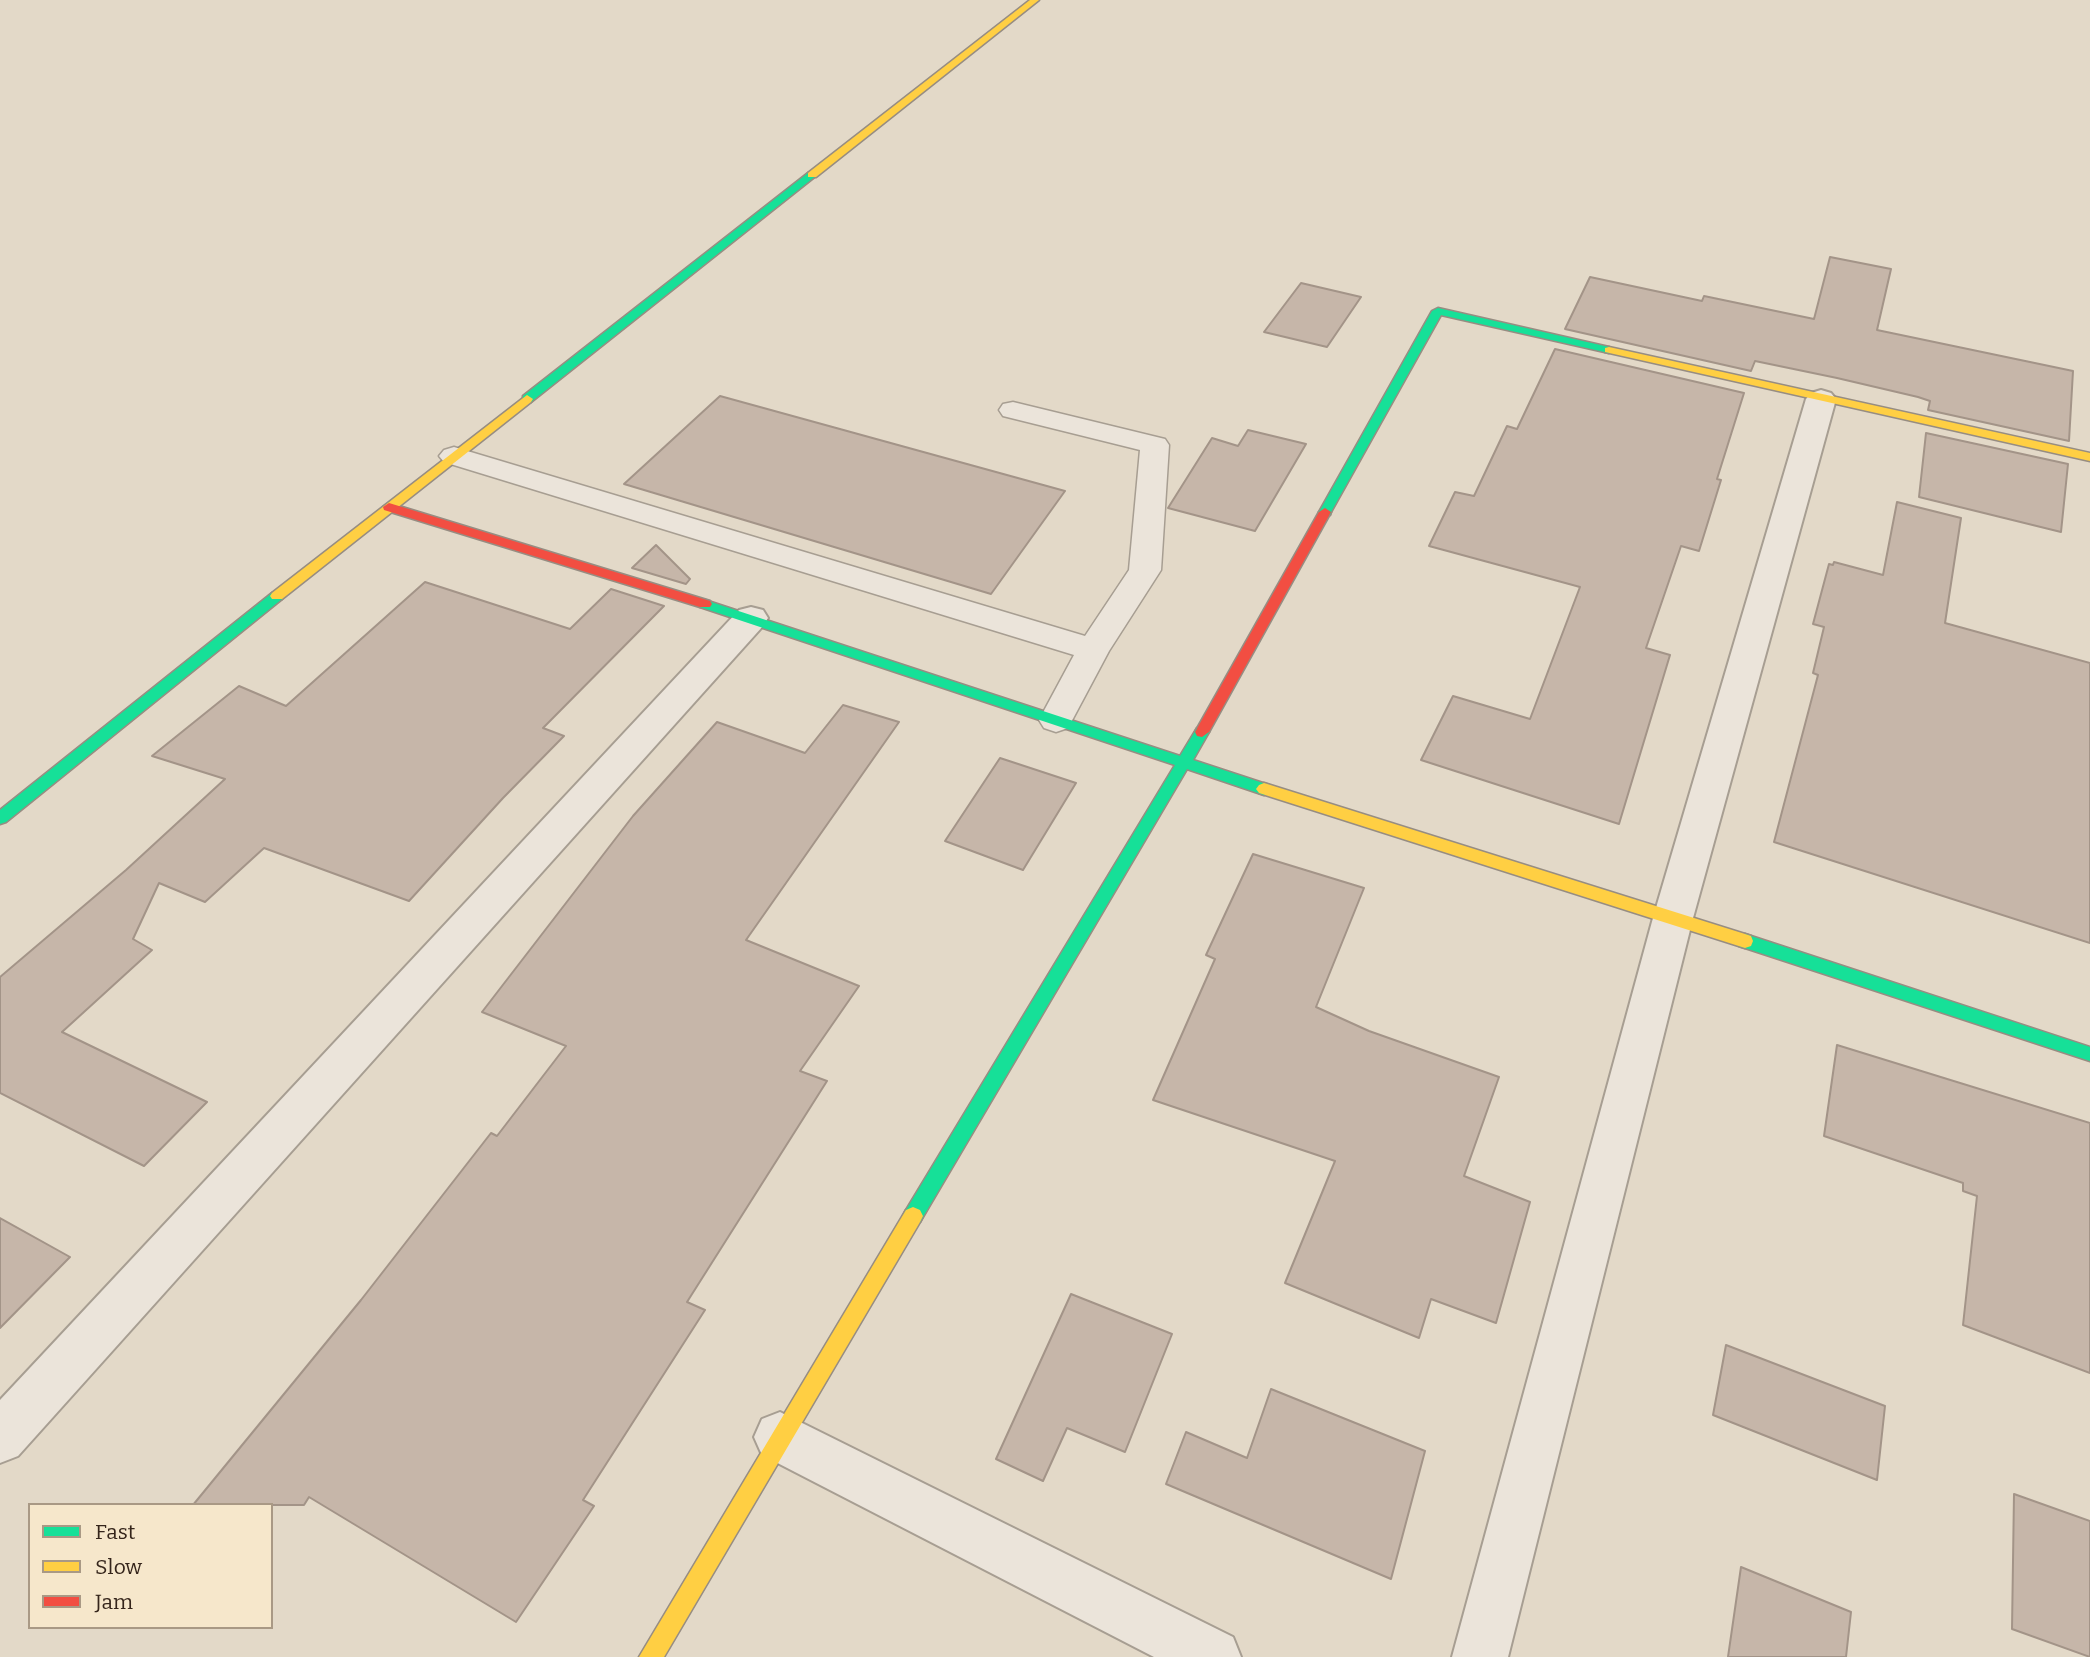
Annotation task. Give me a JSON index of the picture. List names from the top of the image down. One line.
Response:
{"legend":["Fast","Slow","Jam"]}
